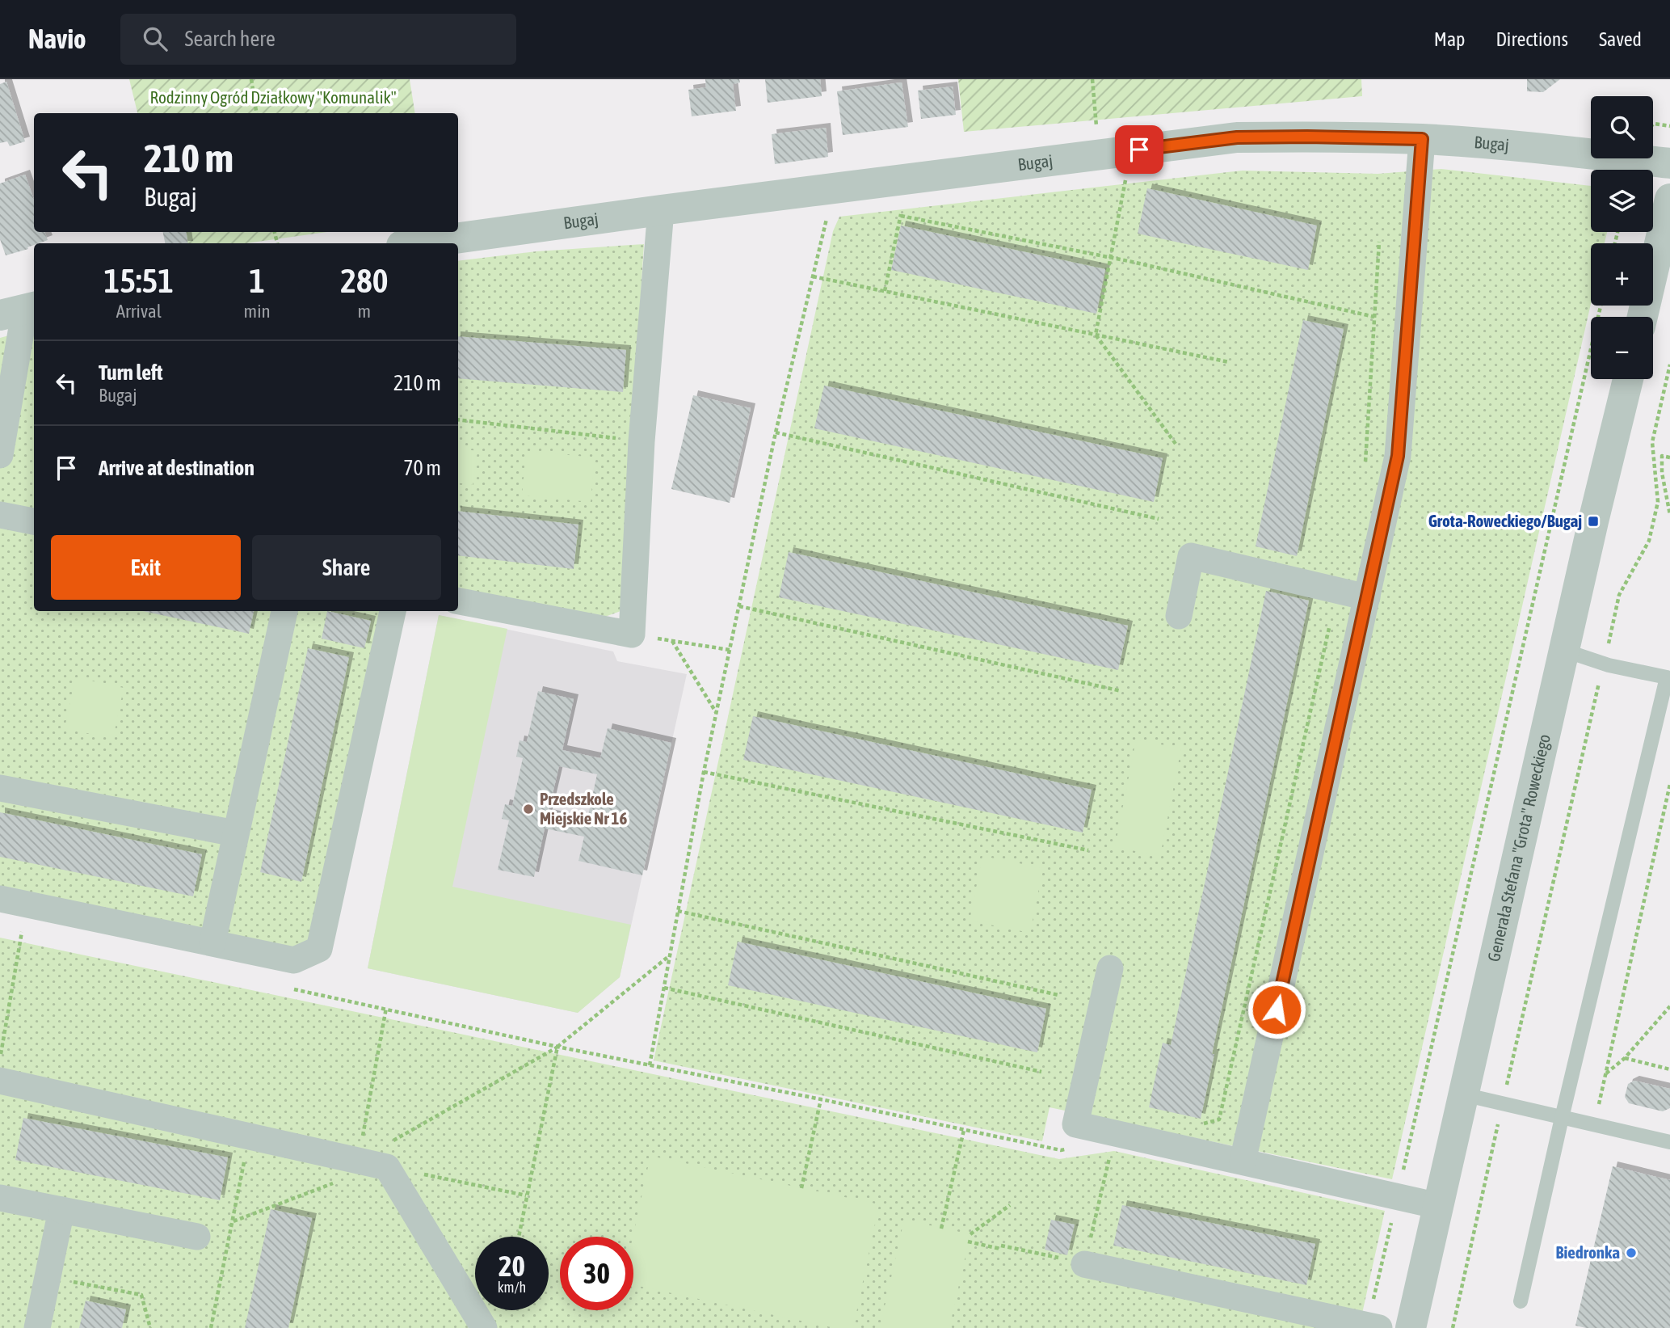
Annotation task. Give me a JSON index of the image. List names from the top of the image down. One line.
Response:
{"streets":{"street":["Bugaj","Generała Stefana \"Grota\" Roweckiego"]},"parks":["Rodzinny Ogród Działkowy \"Komunalik\""],"places":{"transit":["Grota-Roweckiego/Bugaj"],"other":["Przedszkole Miejskie Nr 16","Biedronka"]},"page":{"header":"Navio","search":"Search here","nav":["Map","Directions","Saved"],"map_buttons":["+","−"],"turn":["210 m","Bugaj"],"eta":["15:51","Arrival","1","min","280","m"],"list":[{"name":"Turn left","note":"Bugaj","value":"210 m"},{"name":"Arrive at destination","value":"70 m"}],"buttons":["Exit","Share"],"speed":"20 km/h","limit":"30"}}
